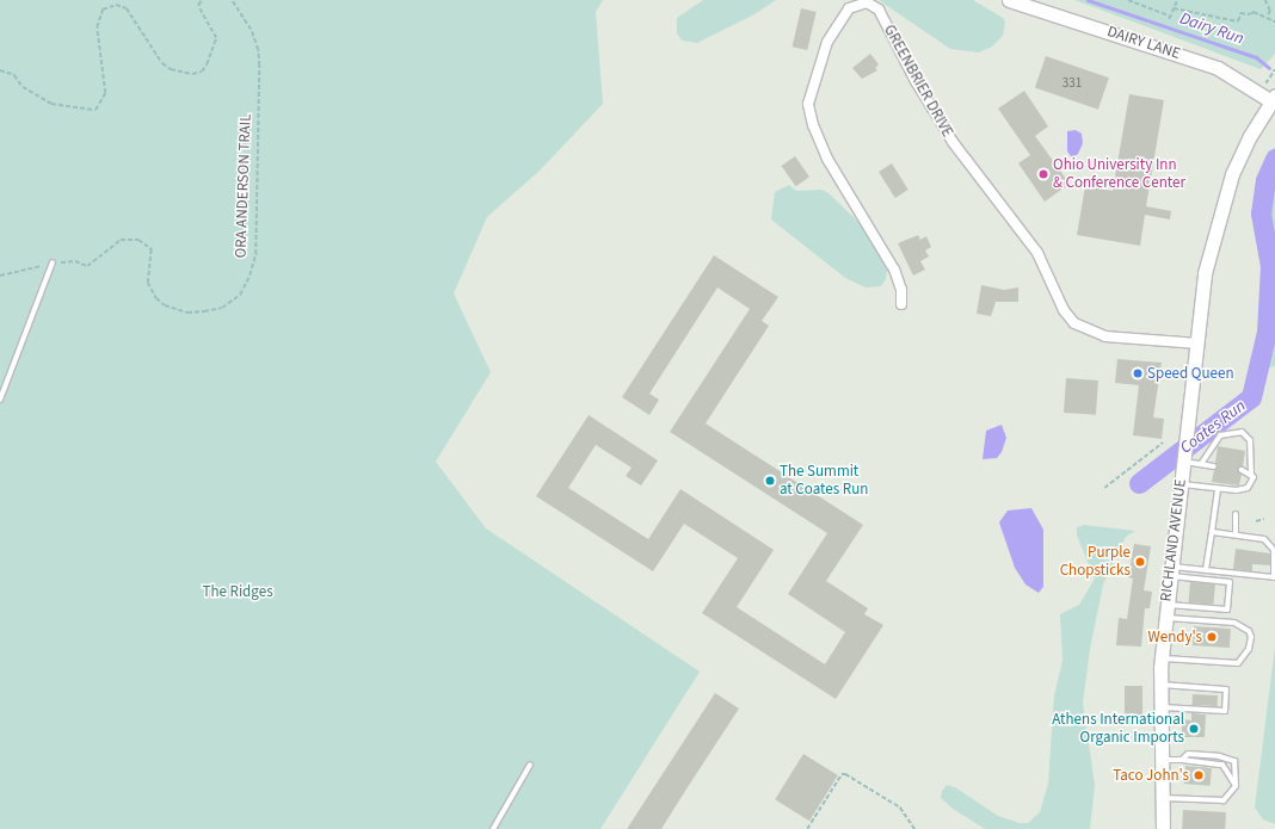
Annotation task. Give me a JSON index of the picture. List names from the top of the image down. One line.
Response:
{"streets":{"main road":["DAIRY LANE","RICHLAND AVENUE"],"street":["GREENBRIER DRIVE"],"path":["ORA ANDERSON TRAIL"]},"crossings":[["DAIRY LANE","RICHLAND AVENUE"],["GREENBRIER DRIVE","RICHLAND AVENUE"]],"water":["Dairy Run","Coates Run"],"parks":["The Ridges"],"places":["Ohio University Inn & Conference Center","Speed Queen","The Summit at Coates Run","Purple Chopsticks","Wendy's","Athens International Organic Imports","Taco John's"],"house_numbers":["331"]}
